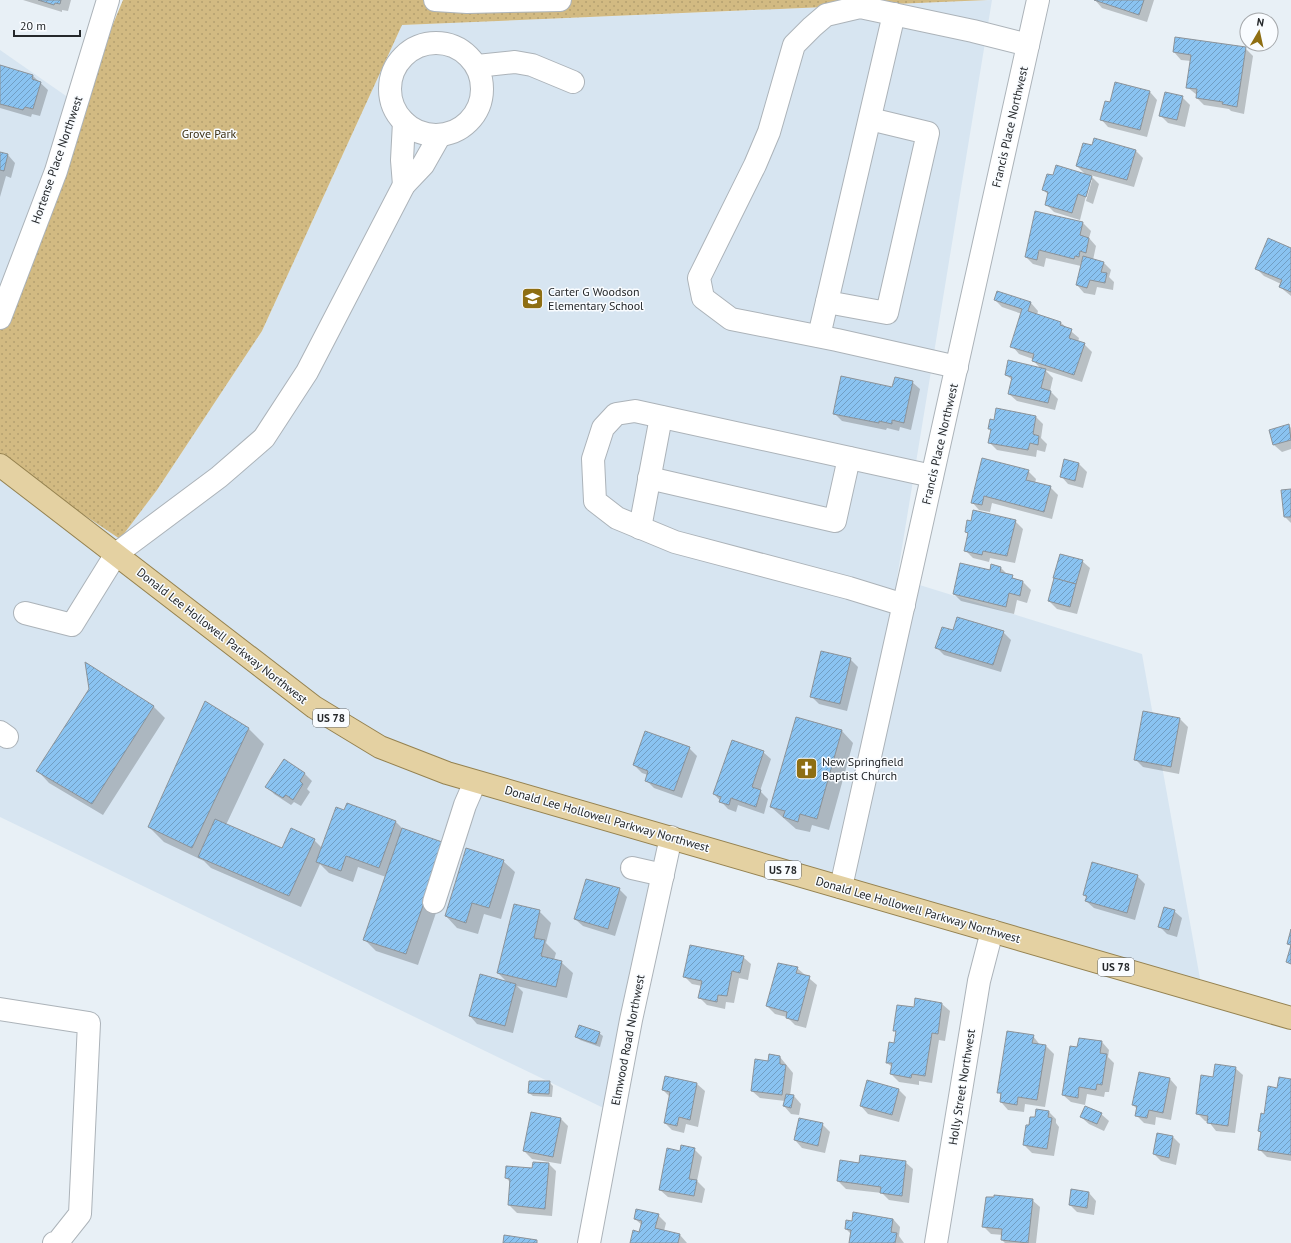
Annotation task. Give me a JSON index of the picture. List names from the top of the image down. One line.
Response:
{"streets":{"main road":["Donald Lee Hollowell Parkway Northwest","US 78"],"street":["Francis Place Northwest","Hortense Place Northwest","Elmwood Road Northwest","Holly Street Northwest"]},"crossings":[["Francis Place Northwest","Donald Lee Hollowell Parkway Northwest"],["Donald Lee Hollowell Parkway Northwest","Elmwood Road Northwest"],["Donald Lee Hollowell Parkway Northwest","Holly Street Northwest"]],"parks":["Grove Park"],"places":{"school or university":["Carter G Woodson Elementary School"],"church":["New Springfield Baptist Church"]},"scale_bar":"20 m","north":"top"}
